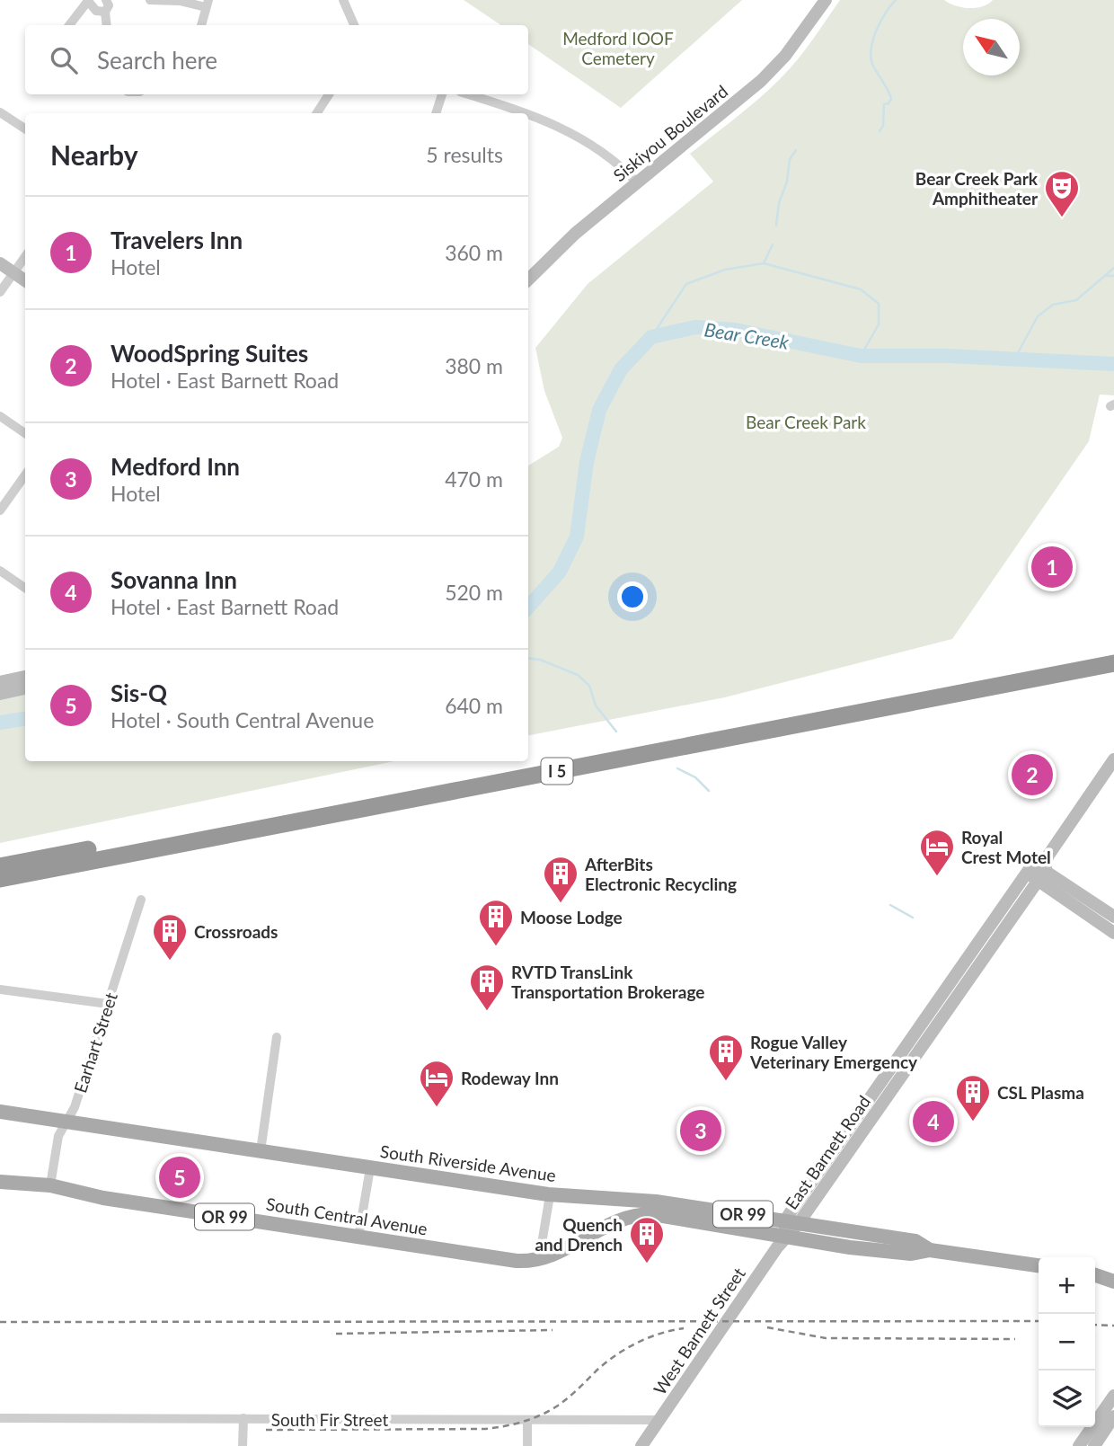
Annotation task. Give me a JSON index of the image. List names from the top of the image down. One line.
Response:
{"streets":{"highway":["I 5"],"main road":["Siskiyou Boulevard","East Barnett Road","South Riverside Avenue","OR 99","South Central Avenue","West Barnett Street"],"street":["Earhart Street","South Fir Street"]},"crossings":[["Earhart Street","South Riverside Avenue"],["Earhart Street","South Central Avenue"],["East Barnett Road","South Riverside Avenue"],["East Barnett Road","West Barnett Street"],["South Riverside Avenue","South Central Avenue"],["South Riverside Avenue","West Barnett Street"],["West Barnett Street","South Fir Street"]],"water":["Bear Creek"],"parks":["Medford IOOF Cemetery","Bear Creek Park"],"places":{"theatre":["Bear Creek Park Amphitheater"],"hotel":["Royal Crest Motel","Rodeway Inn"],"building":["AfterBits Electronic Recycling","Moose Lodge","Crossroads","RVTD TransLink Transportation Brokerage","Rogue Valley Veterinary Emergency","CSL Plasma","Quench and Drench"]},"north":"top left","page":{"search":"Search here","heading":["Nearby","5 results"],"list":[{"mark":"1","name":"Travelers Inn","note":"Hotel","value":"360 m"},{"mark":"2","name":"WoodSpring Suites","note":"Hotel · East Barnett Road","value":"380 m"},{"mark":"3","name":"Medford Inn","note":"Hotel","value":"470 m"},{"mark":"4","name":"Sovanna Inn","note":"Hotel · East Barnett Road","value":"520 m"},{"mark":"5","name":"Sis-Q","note":"Hotel · South Central Avenue","value":"640 m"}],"pins":["1","2","4","3","5"],"map_buttons":["+","−"]}}
